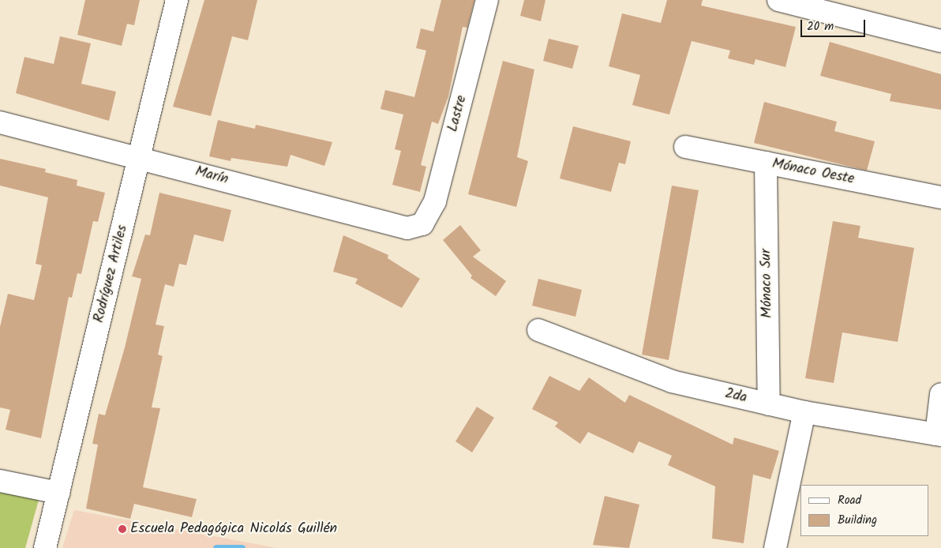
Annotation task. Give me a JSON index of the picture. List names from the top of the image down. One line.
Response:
{"streets":{"street":["Lastre","Mónaco Oeste","Marín","Rodríguez Artiles","Mónaco Sur","2da"]},"crossings":[["Lastre","Marín"],["Mónaco Oeste","Mónaco Sur"],["Marín","Rodríguez Artiles"],["Mónaco Sur","2da"]],"places":["Escuela Pedagógica Nicolás Guillén"],"legend":["Road","Building"],"scale_bar":"20 m"}
